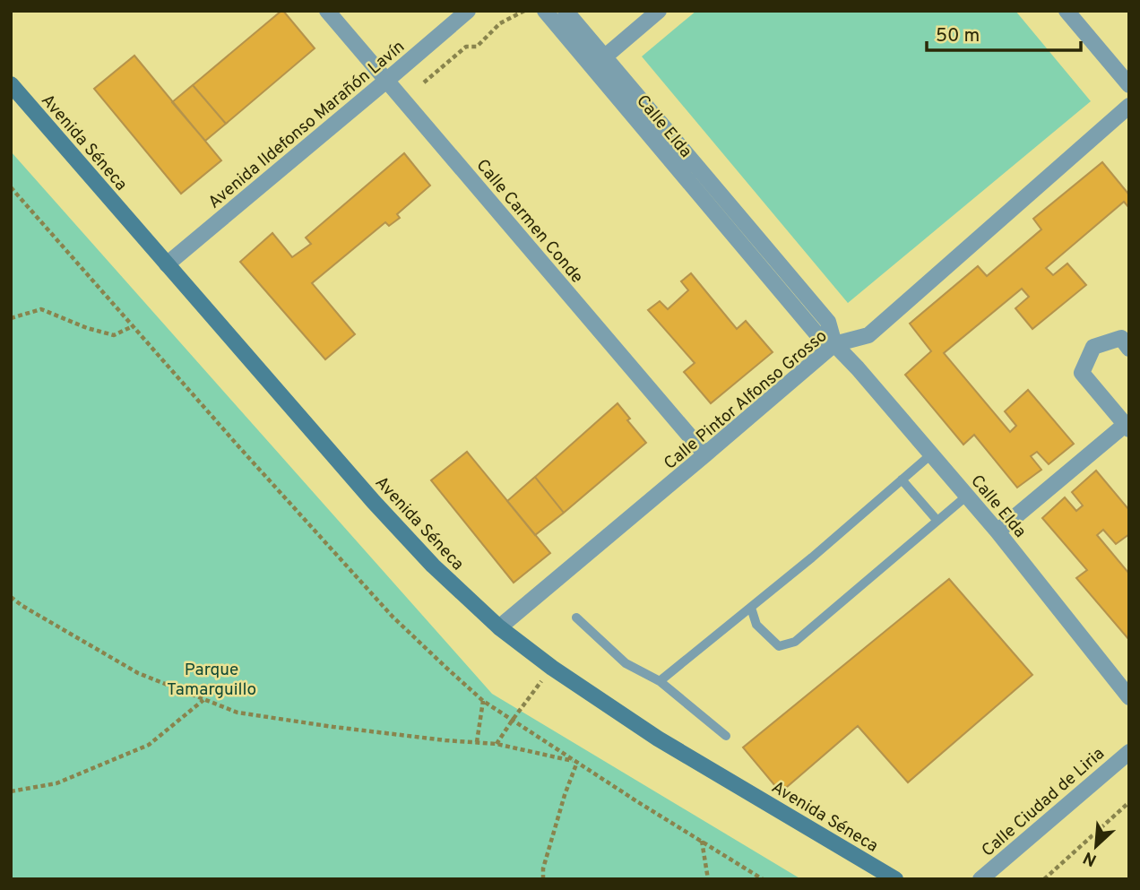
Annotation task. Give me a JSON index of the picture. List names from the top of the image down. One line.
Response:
{"streets":{"street":["Avenida Ildefonso Marañón Lavín","Calle Elda","Avenida Séneca","Calle Carmen Conde","Calle Pintor Alfonso Grosso","Calle Ciudad de Liria"]},"crossings":[["Avenida Ildefonso Marañón Lavín","Avenida Séneca"],["Avenida Ildefonso Marañón Lavín","Calle Carmen Conde"],["Calle Elda","Calle Pintor Alfonso Grosso"],["Avenida Séneca","Calle Pintor Alfonso Grosso"],["Calle Carmen Conde","Calle Pintor Alfonso Grosso"]],"parks":["Parque Tamarguillo"],"scale_bar":"50 m","north":"bottom left"}
